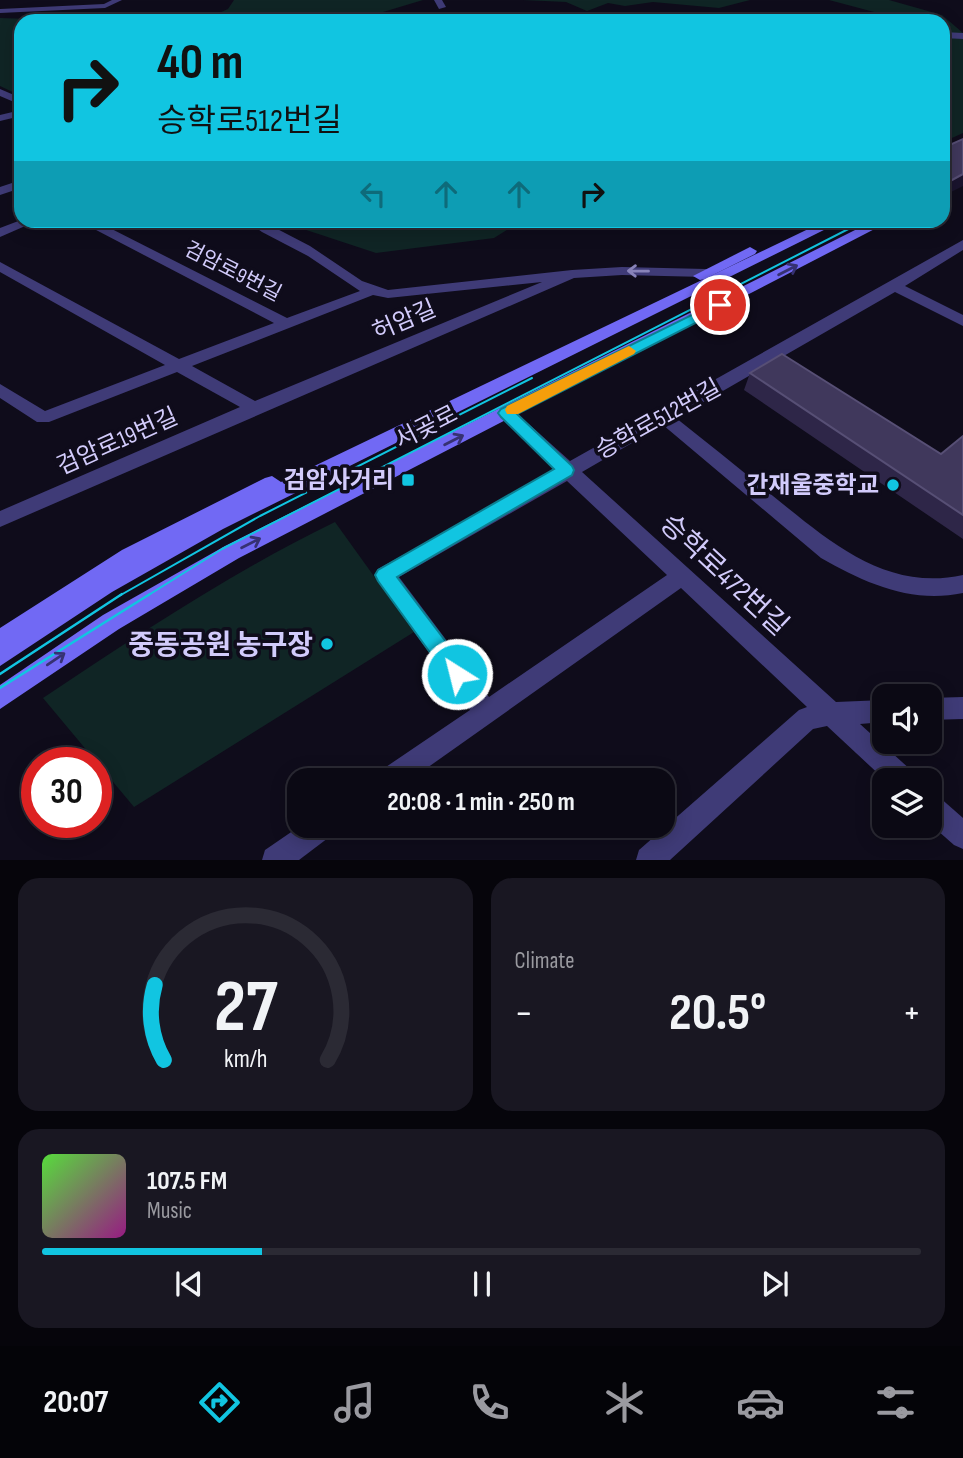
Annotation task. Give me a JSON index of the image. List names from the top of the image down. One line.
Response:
{"streets":{"main road":["서곶로"],"street":["검암로9번길","허암길","승학로512번길","검암로19번길","승학로472번길"]},"crossings":[["검암로9번길","허암길"],["허암길","서곶로"],["허암길","검암로19번길"],["승학로512번길","승학로472번길"],["서곶로","승학로472번길"]],"places":{"transit":["검암사거리"],"other":["간재울중학교","중동공원 농구장"]},"page":{"turn":["40 m","승학로512번길"],"limit":"30","trip":"20:08 · 1 min · 250 m","tile":"Climate","heat":["−","20.5°","+"],"song":["107.5 FM","Music"],"tabs":"20:07","gauge":["27","km/h"]}}
